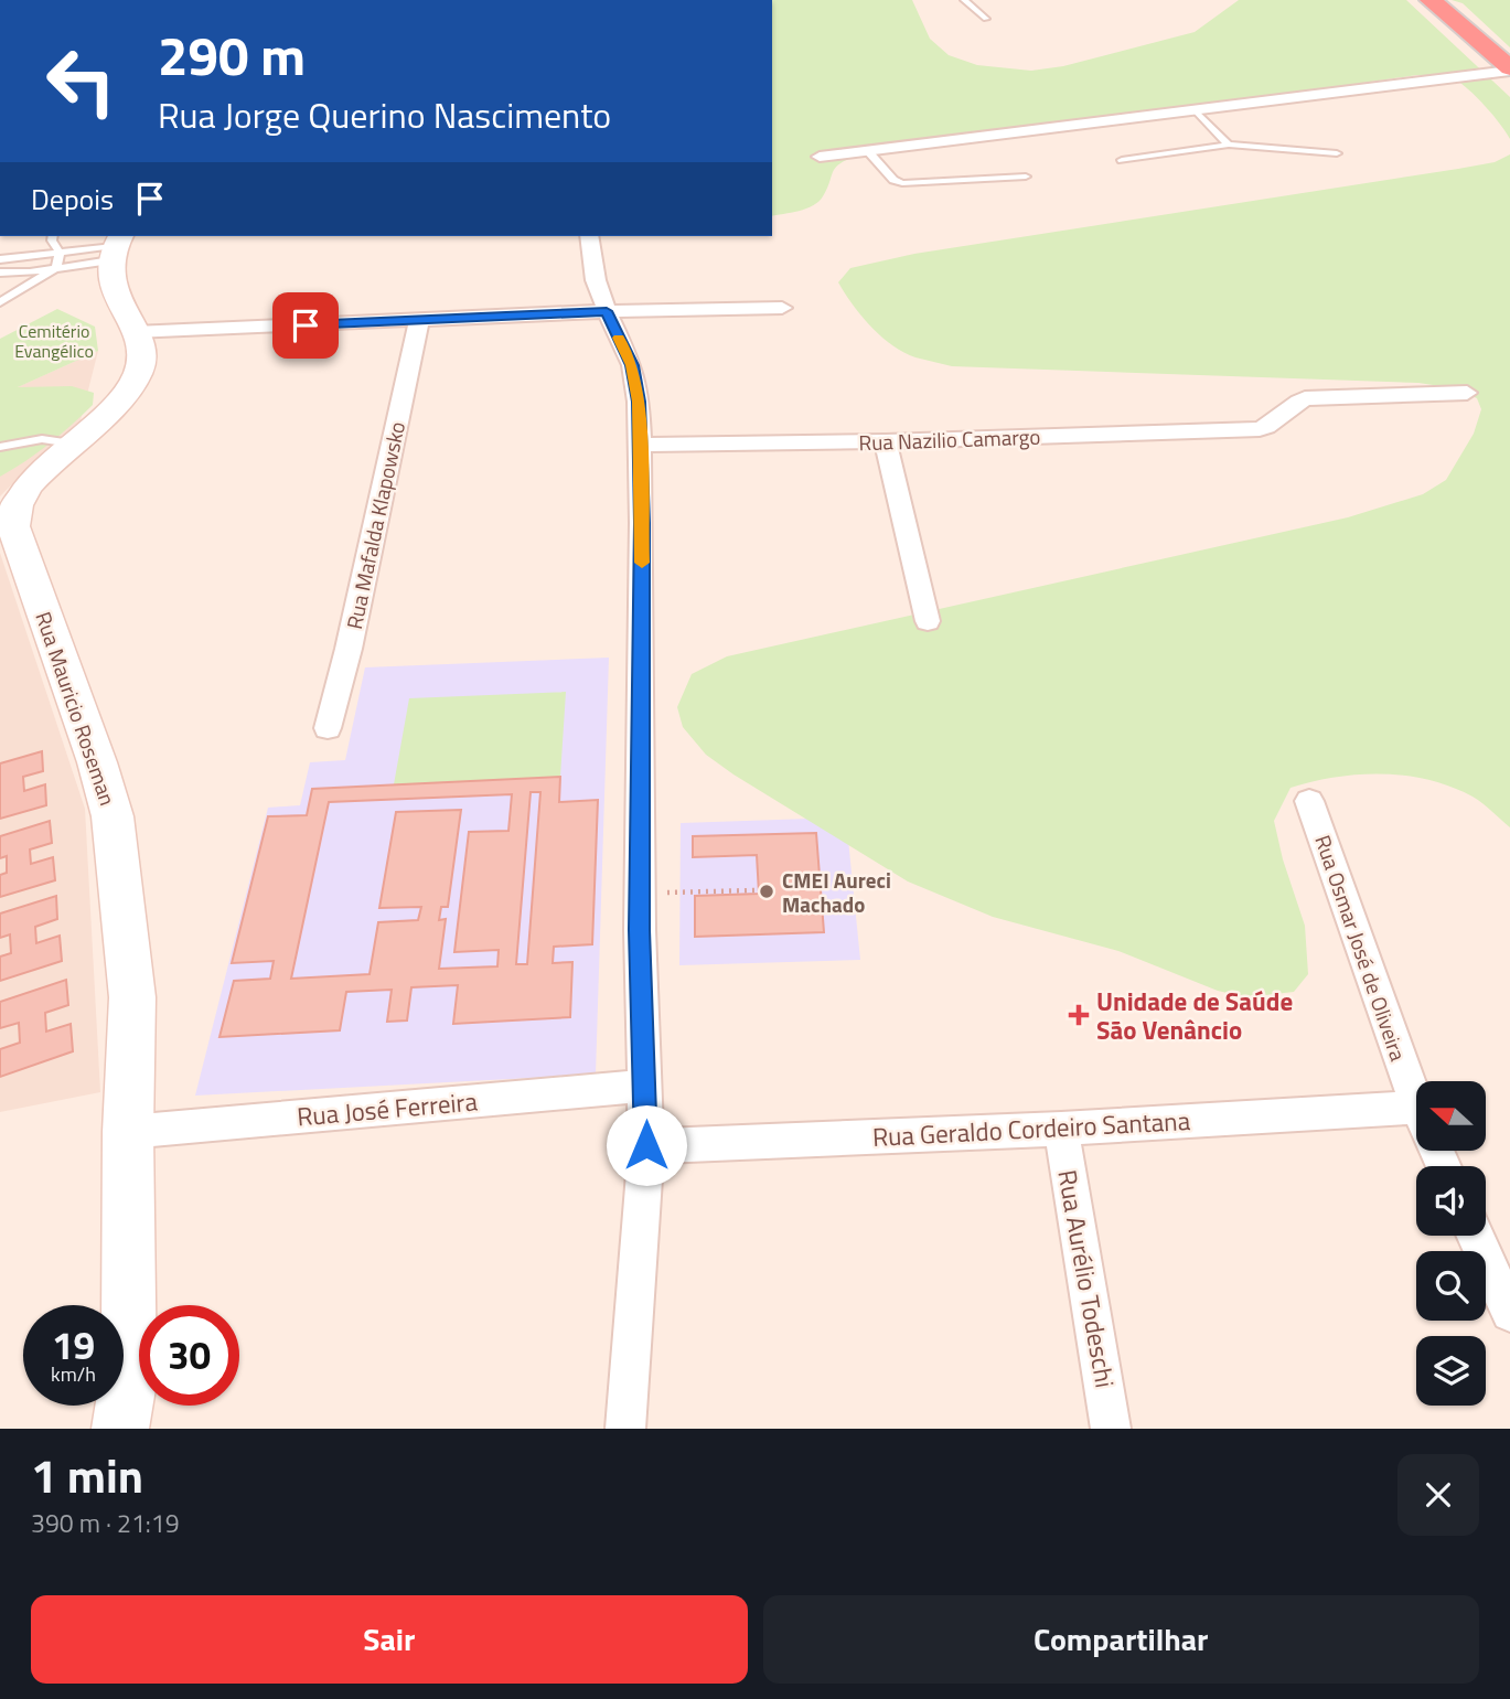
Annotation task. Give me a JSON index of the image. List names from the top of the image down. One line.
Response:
{"streets":{"main road":["Rua Mauricio Roseman"],"street":["Rua Nazilio Camargo","Rua Mafalda Klapowsko","Rua Osmar José de Oliveira","Rua José Ferreira","Rua Geraldo Cordeiro Santana","Rua Aurélio Todeschi"]},"crossings":[["Rua Mauricio Roseman","Rua José Ferreira"],["Rua Geraldo Cordeiro Santana","Rua Aurélio Todeschi"]],"parks":["Cemitério Evangélico"],"places":{"other":["CMEI Aureci Machado"],"health":["Unidade de Saúde São Venâncio"]},"north":"left","page":{"turn":["290 m","Rua Jorge Querino Nascimento"],"then":"Depois","speed":"19 km/h","limit":"30","heading":["1 min","390 m · 21:19"],"buttons":["Sair","Compartilhar"]}}
